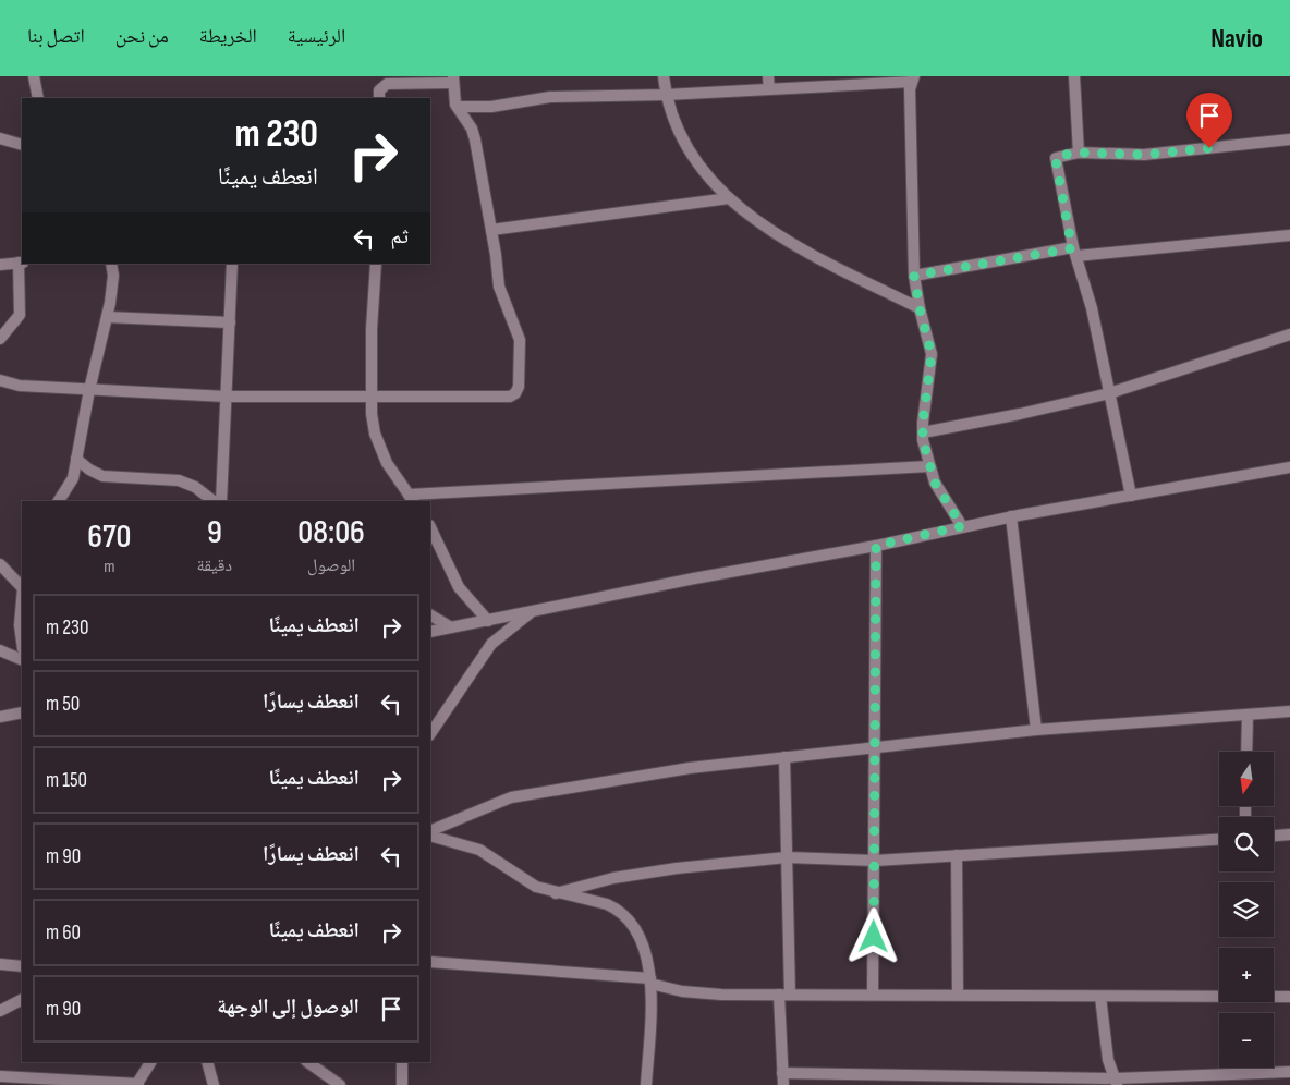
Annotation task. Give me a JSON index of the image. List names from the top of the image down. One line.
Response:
{"north":"bottom","page":{"header":"Navio","nav":["الرئيسية","الخريطة","من نحن","اتصل بنا"],"turn":["230 m","انعطف يمينًا"],"then":"ثم","eta":["08:06","الوصول","9","دقيقة","670","m"],"list":[{"name":"انعطف يمينًا","value":"230 m"},{"name":"انعطف يسارًا","value":"50 m"},{"name":"انعطف يمينًا","value":"150 m"},{"name":"انعطف يسارًا","value":"90 m"},{"name":"انعطف يمينًا","value":"60 m"},{"name":"الوصول إلى الوجهة","value":"90 m"}],"map_buttons":["+","−"]}}
